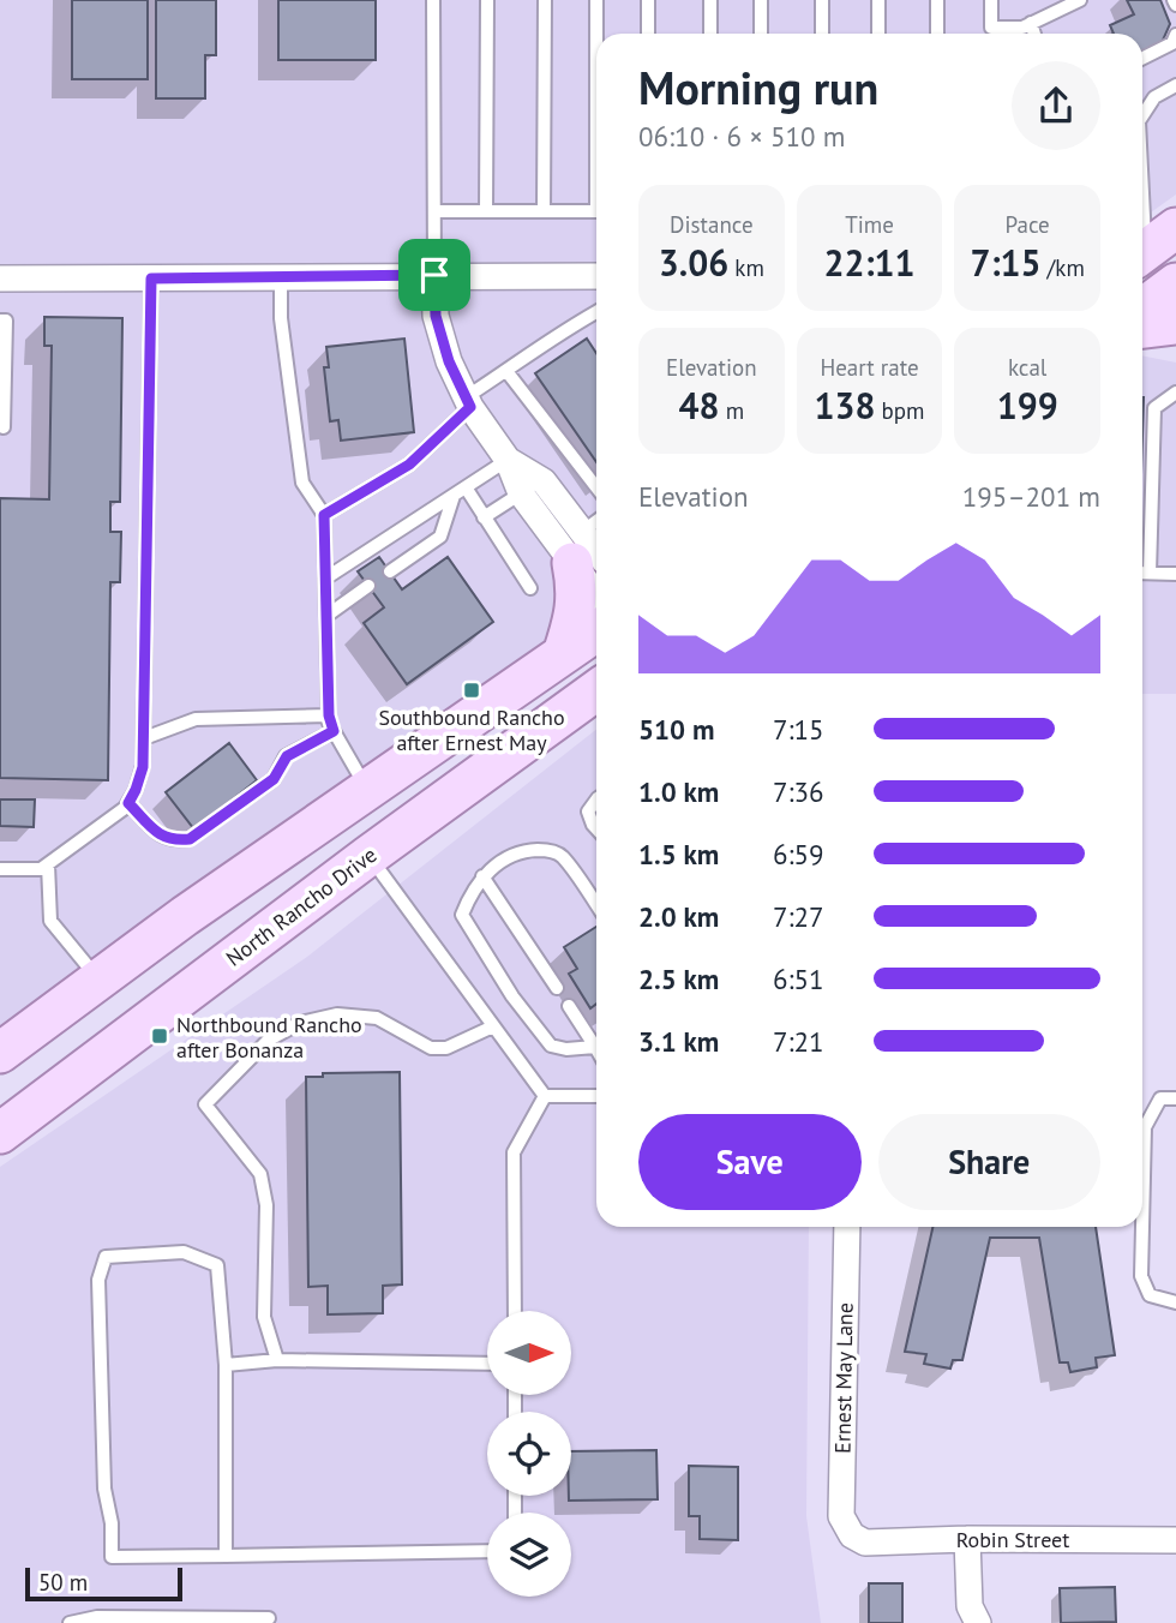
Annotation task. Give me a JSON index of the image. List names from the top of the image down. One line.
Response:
{"streets":{"main road":["North Rancho Drive"],"street":["Ernest May Lane","Robin Street"]},"crossings":[["Ernest May Lane","Robin Street"]],"places":{"transit":["Southbound Rancho after Ernest May","Northbound Rancho after Bonanza"]},"scale_bar":"50 m","north":"right","page":{"heading":["Morning run","06:10 · 6 × 510 m"],"stats":[["Distance","3.06 km"],["Time","22:11"],["Pace","7:15 /km"],["Elevation","48 m"],["Heart rate","138 bpm"],["kcal","199"]],"chart":["Elevation","195–201 m"],"list":[{"name":"510 m","note":"7:15"},{"name":"1.0 km","note":"7:36"},{"name":"1.5 km","note":"6:59"},{"name":"2.0 km","note":"7:27"},{"name":"2.5 km","note":"6:51"},{"name":"3.1 km","note":"7:21"}],"buttons":["Save","Share"],"scale":"50 m"}}
